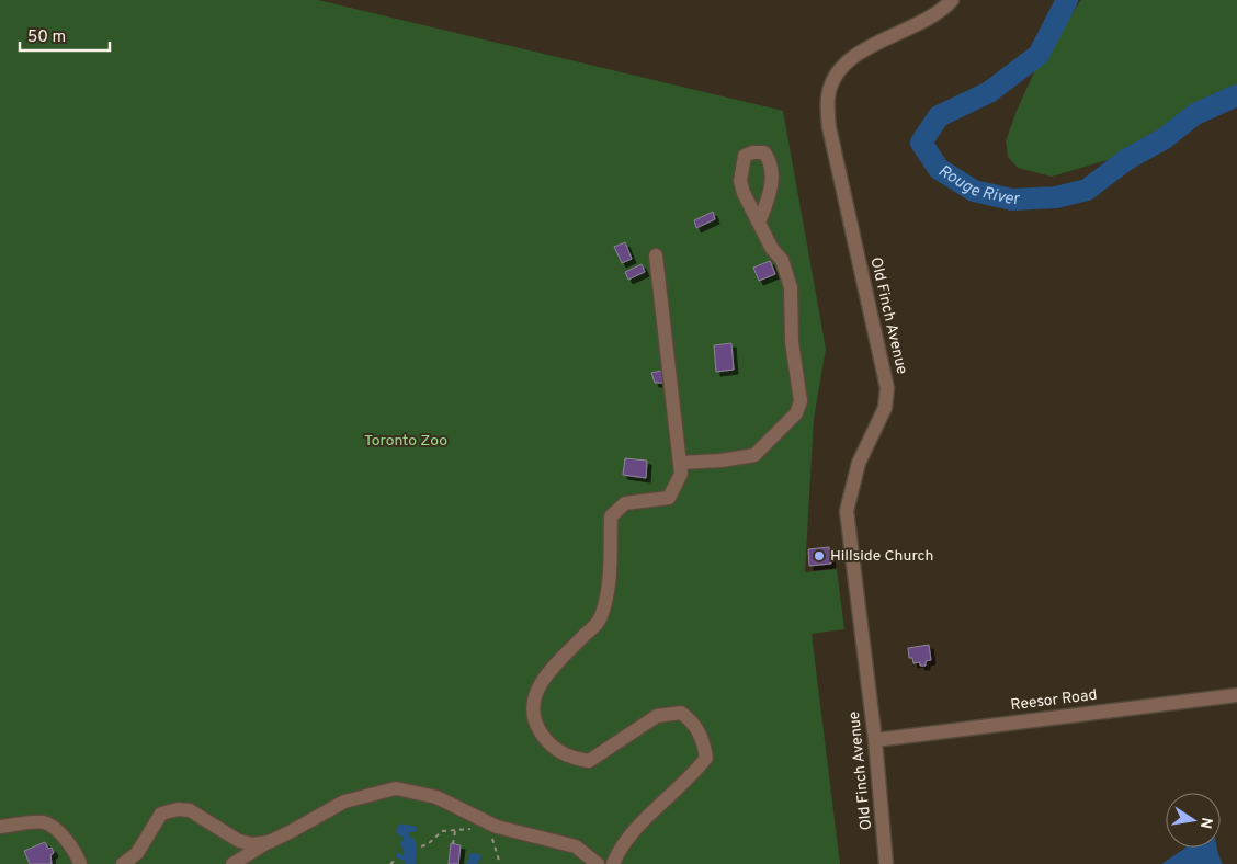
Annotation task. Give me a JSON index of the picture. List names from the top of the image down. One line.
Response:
{"streets":{"street":["Old Finch Avenue","Reesor Road"]},"crossings":[["Old Finch Avenue","Reesor Road"]],"water":["Rouge River"],"parks":["Toronto Zoo"],"places":["Hillside Church"],"scale_bar":"50 m","north":"right"}
